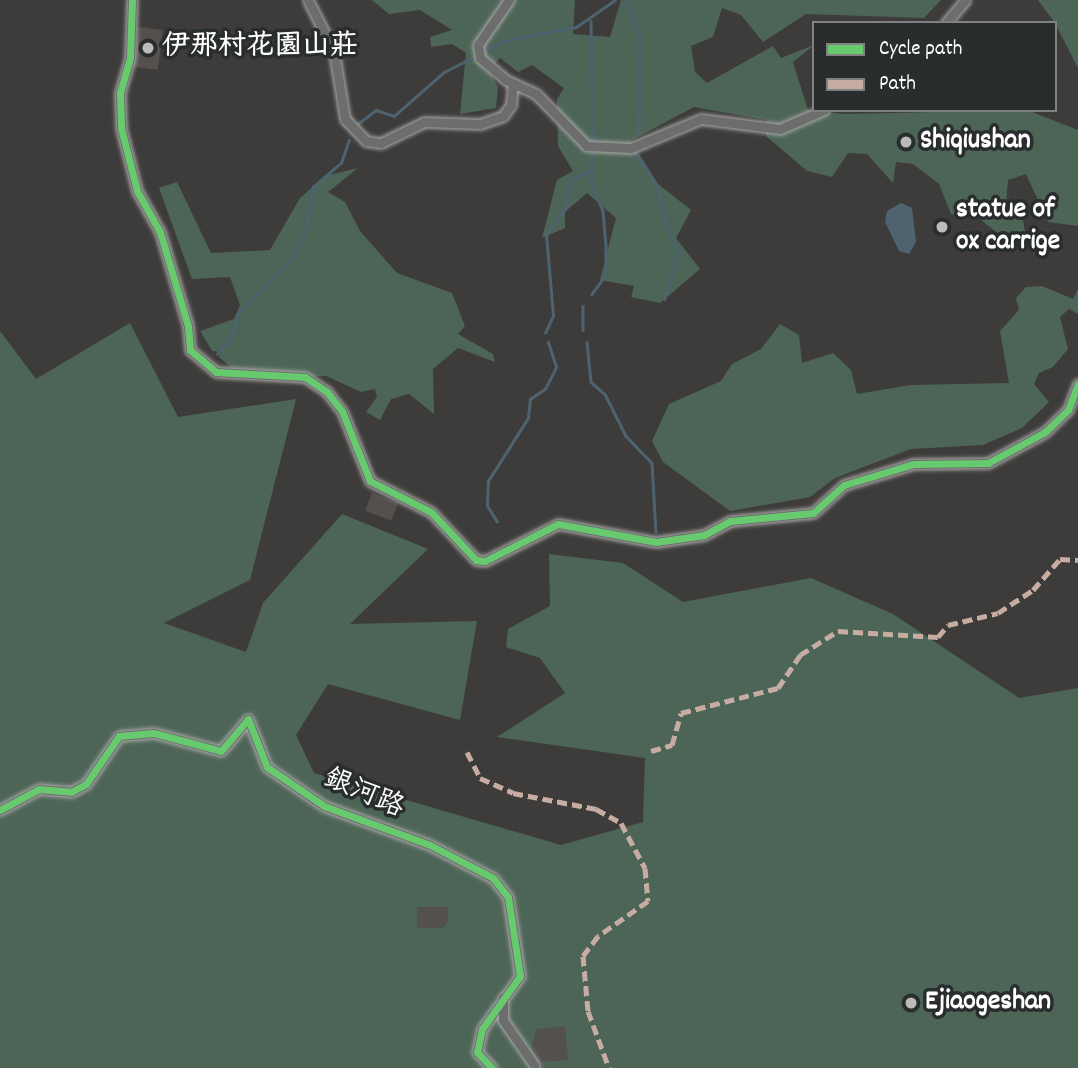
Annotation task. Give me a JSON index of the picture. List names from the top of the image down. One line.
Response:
{"streets":{"street":["銀河路"]},"places":["伊那村花園山莊","Shiqiushan","statue of ox carrige","Ejiaogeshan"],"legend":["Cycle path","Path"]}
